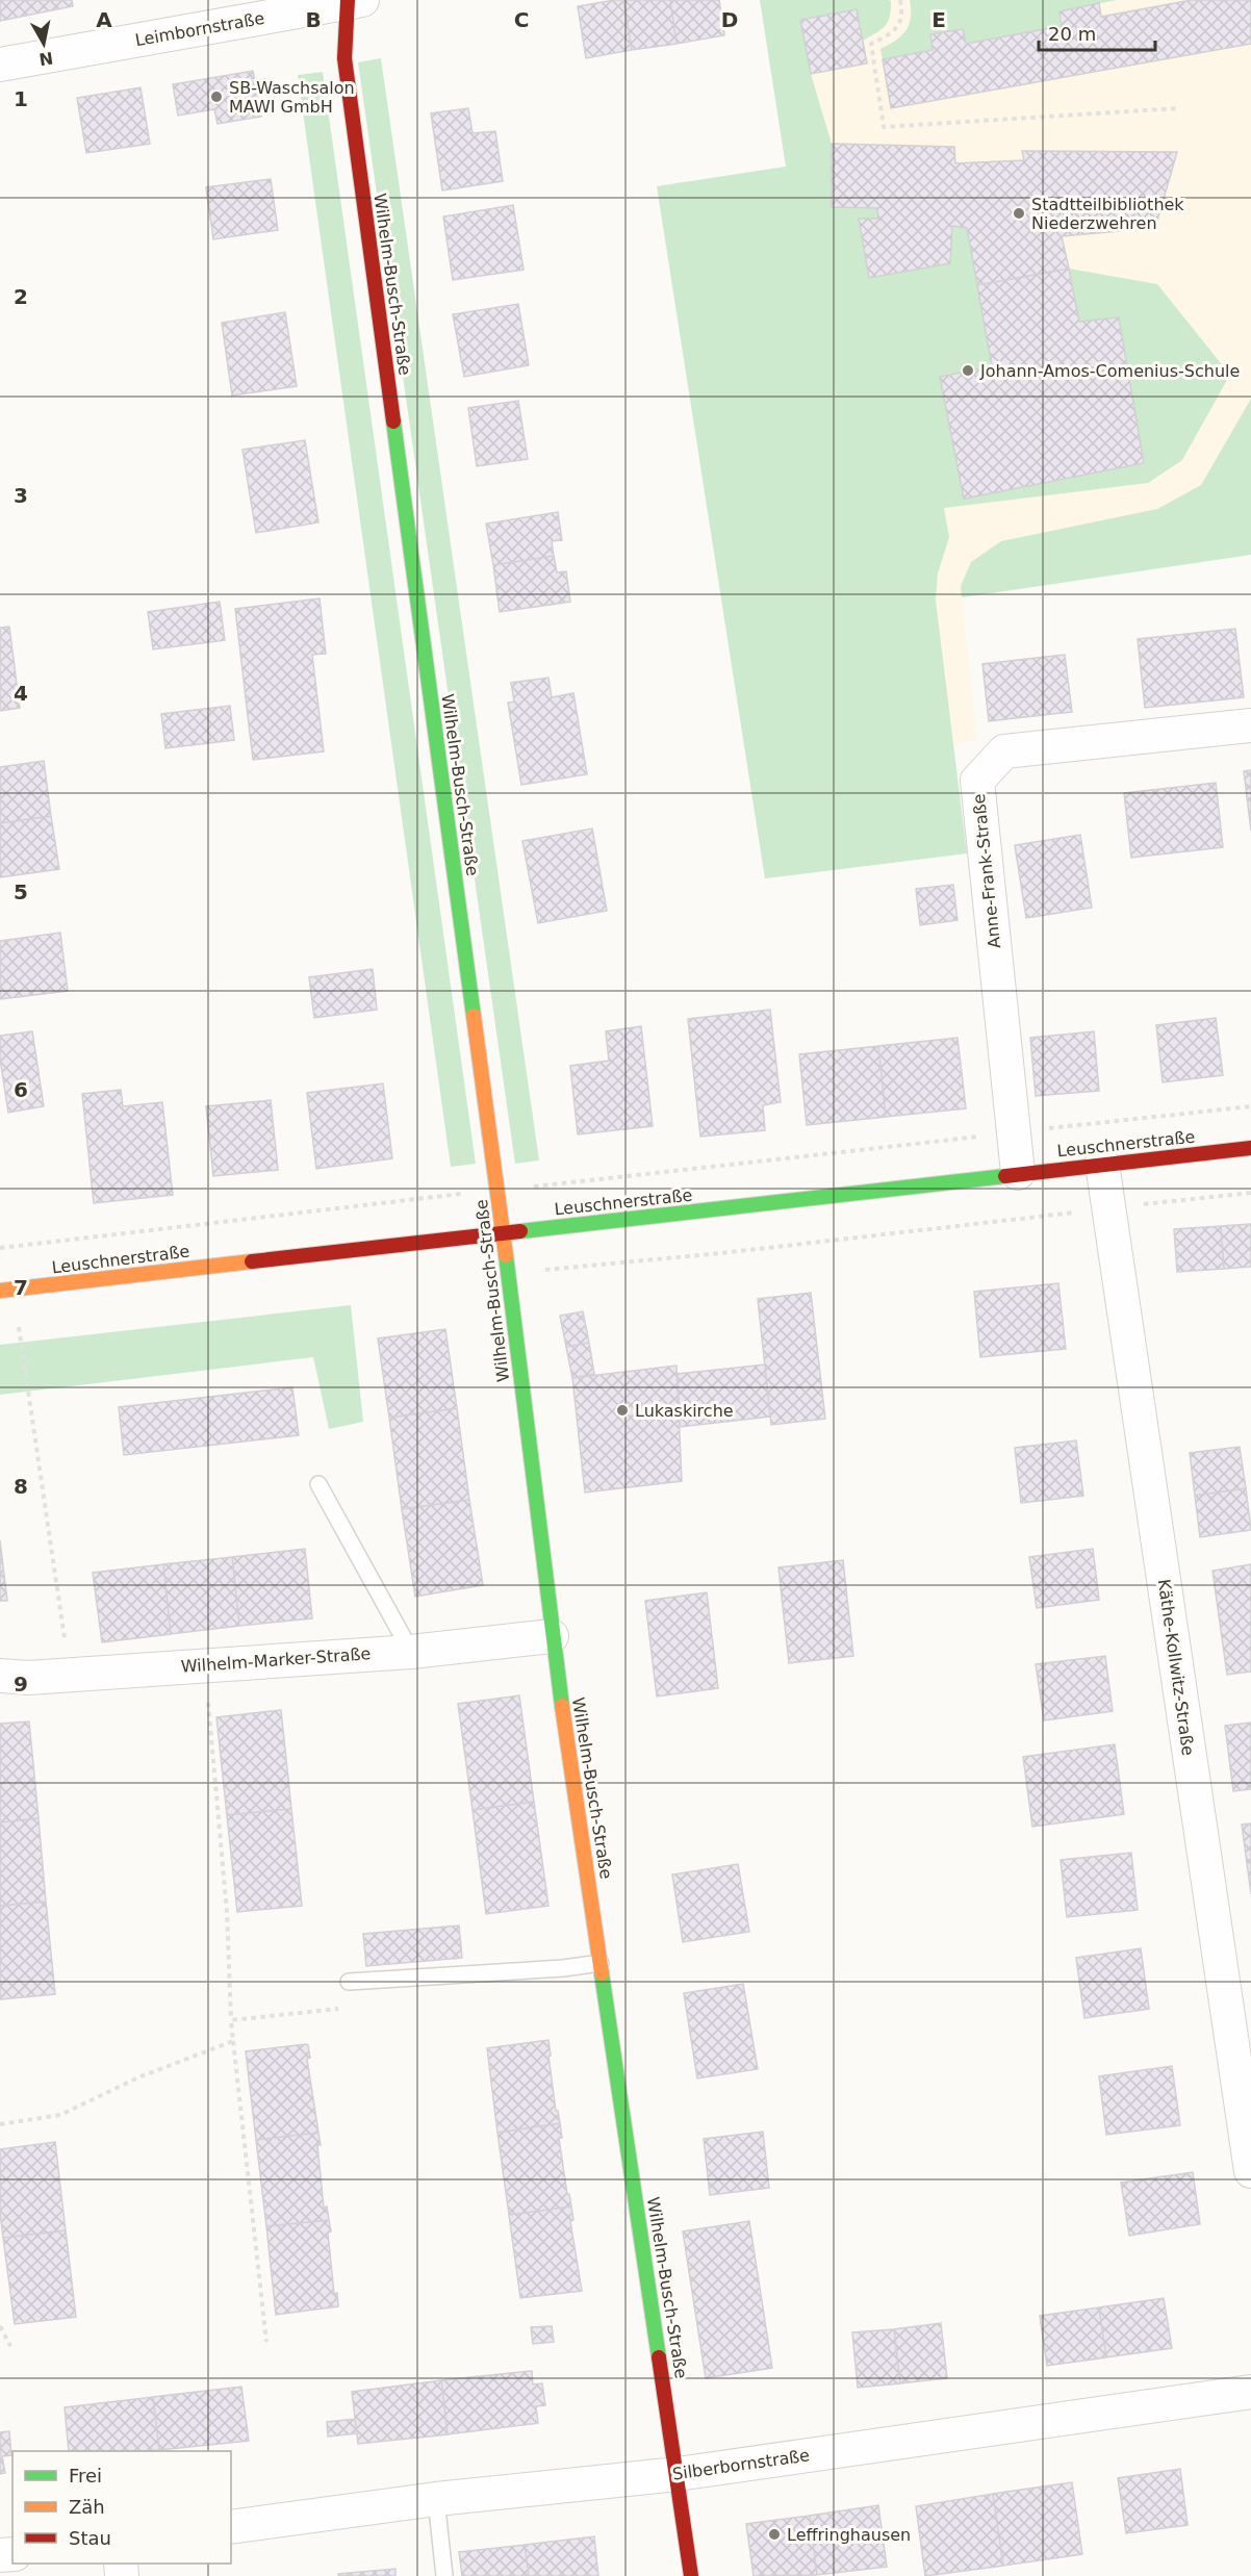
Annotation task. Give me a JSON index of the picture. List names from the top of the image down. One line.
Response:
{"streets":{"street":["Leimbornstraße","Wilhelm-Busch-Straße","Anne-Frank-Straße","Leuschnerstraße","Wilhelm-Marker-Straße","Käthe-Kollwitz-Straße","Silberbornstraße"]},"crossings":[["Leimbornstraße","Wilhelm-Busch-Straße"],["Wilhelm-Busch-Straße","Leuschnerstraße"],["Wilhelm-Busch-Straße","Wilhelm-Marker-Straße"],["Wilhelm-Busch-Straße","Silberbornstraße"],["Anne-Frank-Straße","Leuschnerstraße"],["Leuschnerstraße","Käthe-Kollwitz-Straße"]],"places":["SB-Waschsalon MAWI GmbH","Stadtteilbibliothek Niederzwehren","Johann-Amos-Comenius-Schule","Lukaskirche","Leffringhausen"],"legend":["Frei","Zäh","Stau"],"scale_bar":"20 m","north":"bottom","grid":{"columns":["A","B","C","D","E"],"rows":["1","2","3","4","5","6","7","8","9"]}}
